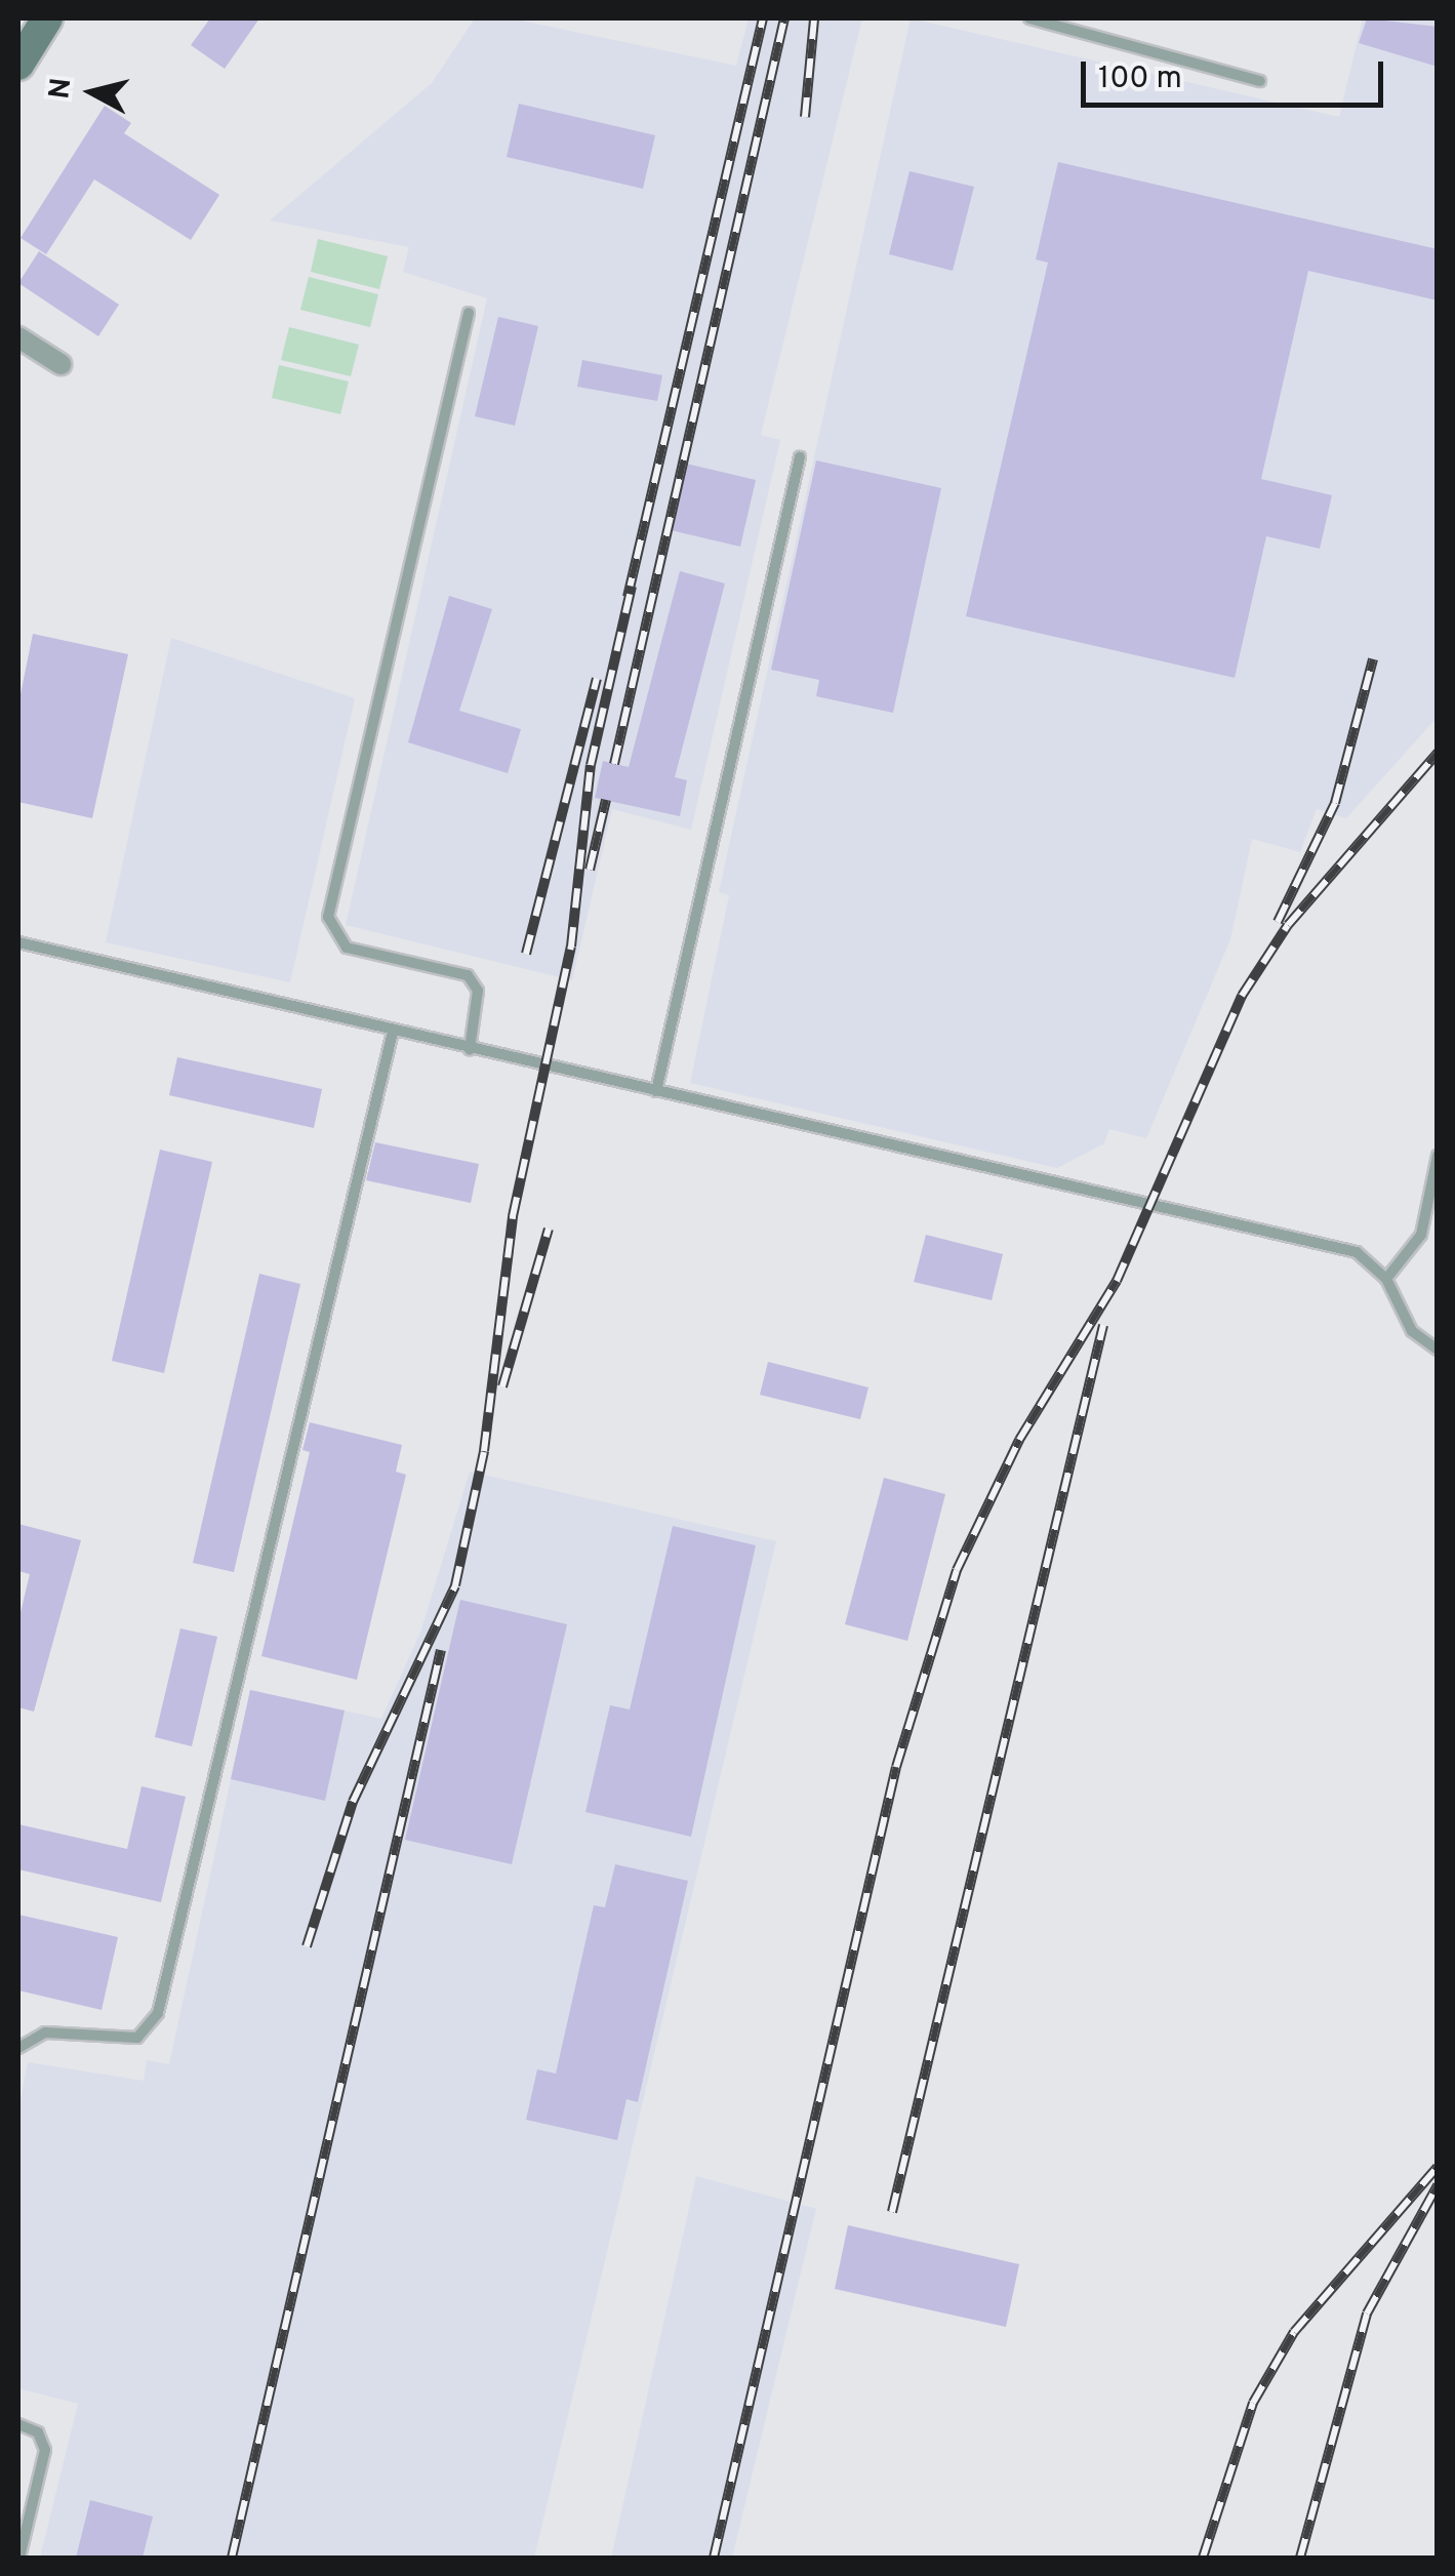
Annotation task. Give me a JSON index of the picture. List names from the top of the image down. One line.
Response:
{"scale_bar":"100 m","north":"left"}
